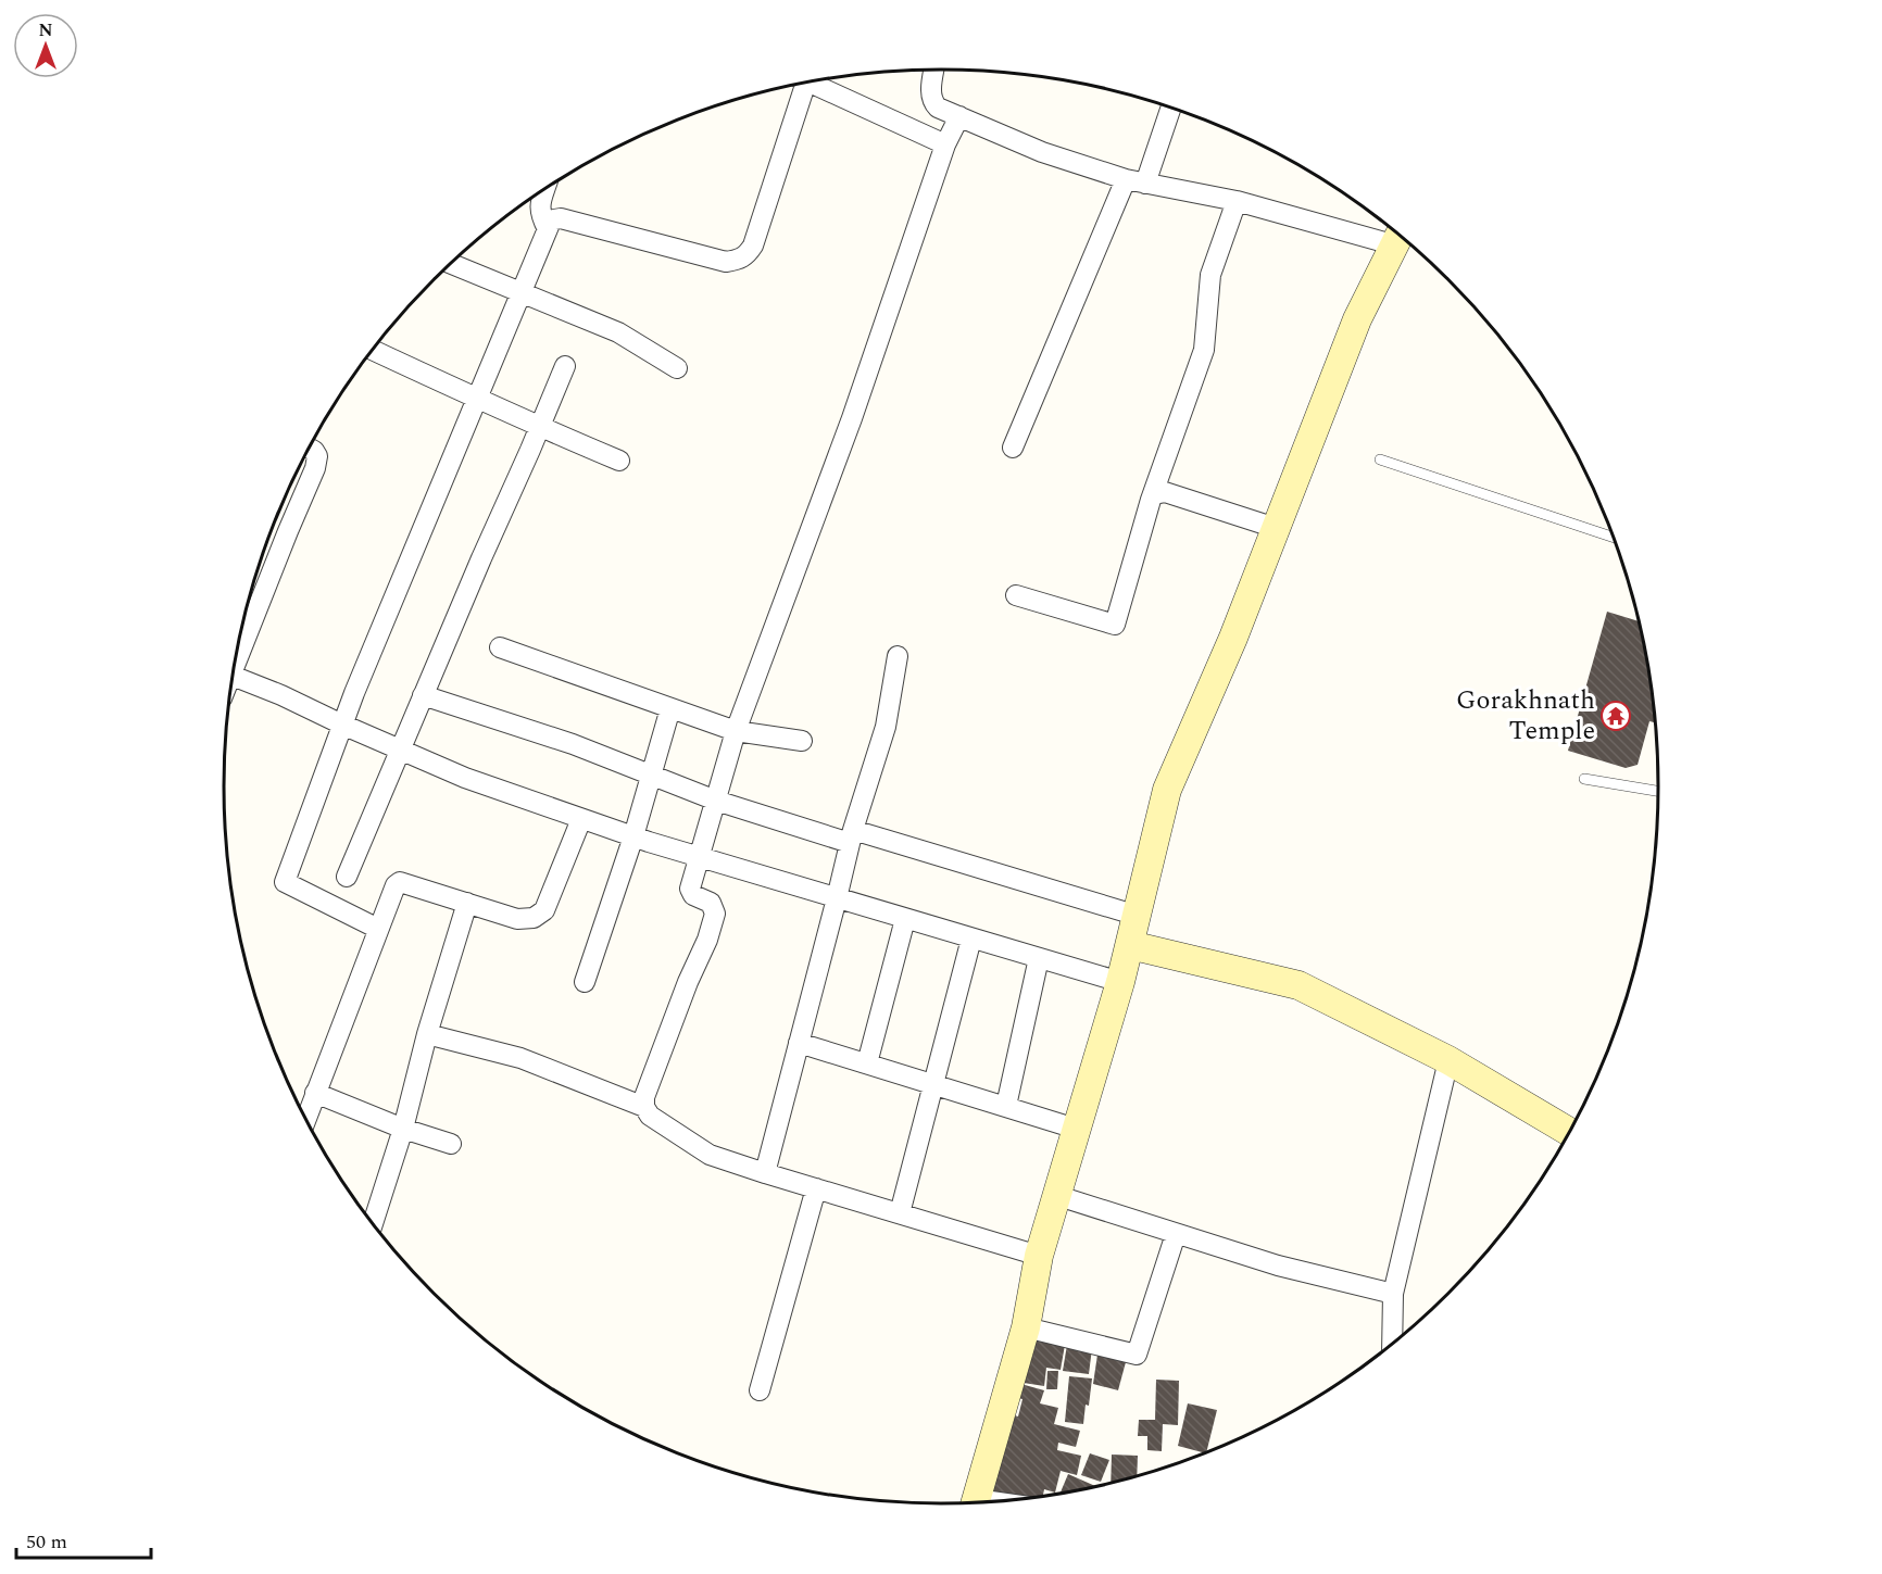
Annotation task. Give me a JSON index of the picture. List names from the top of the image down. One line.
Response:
{"places":{"temple":["Gorakhnath Temple"]},"scale_bar":"50 m","north":"top"}
